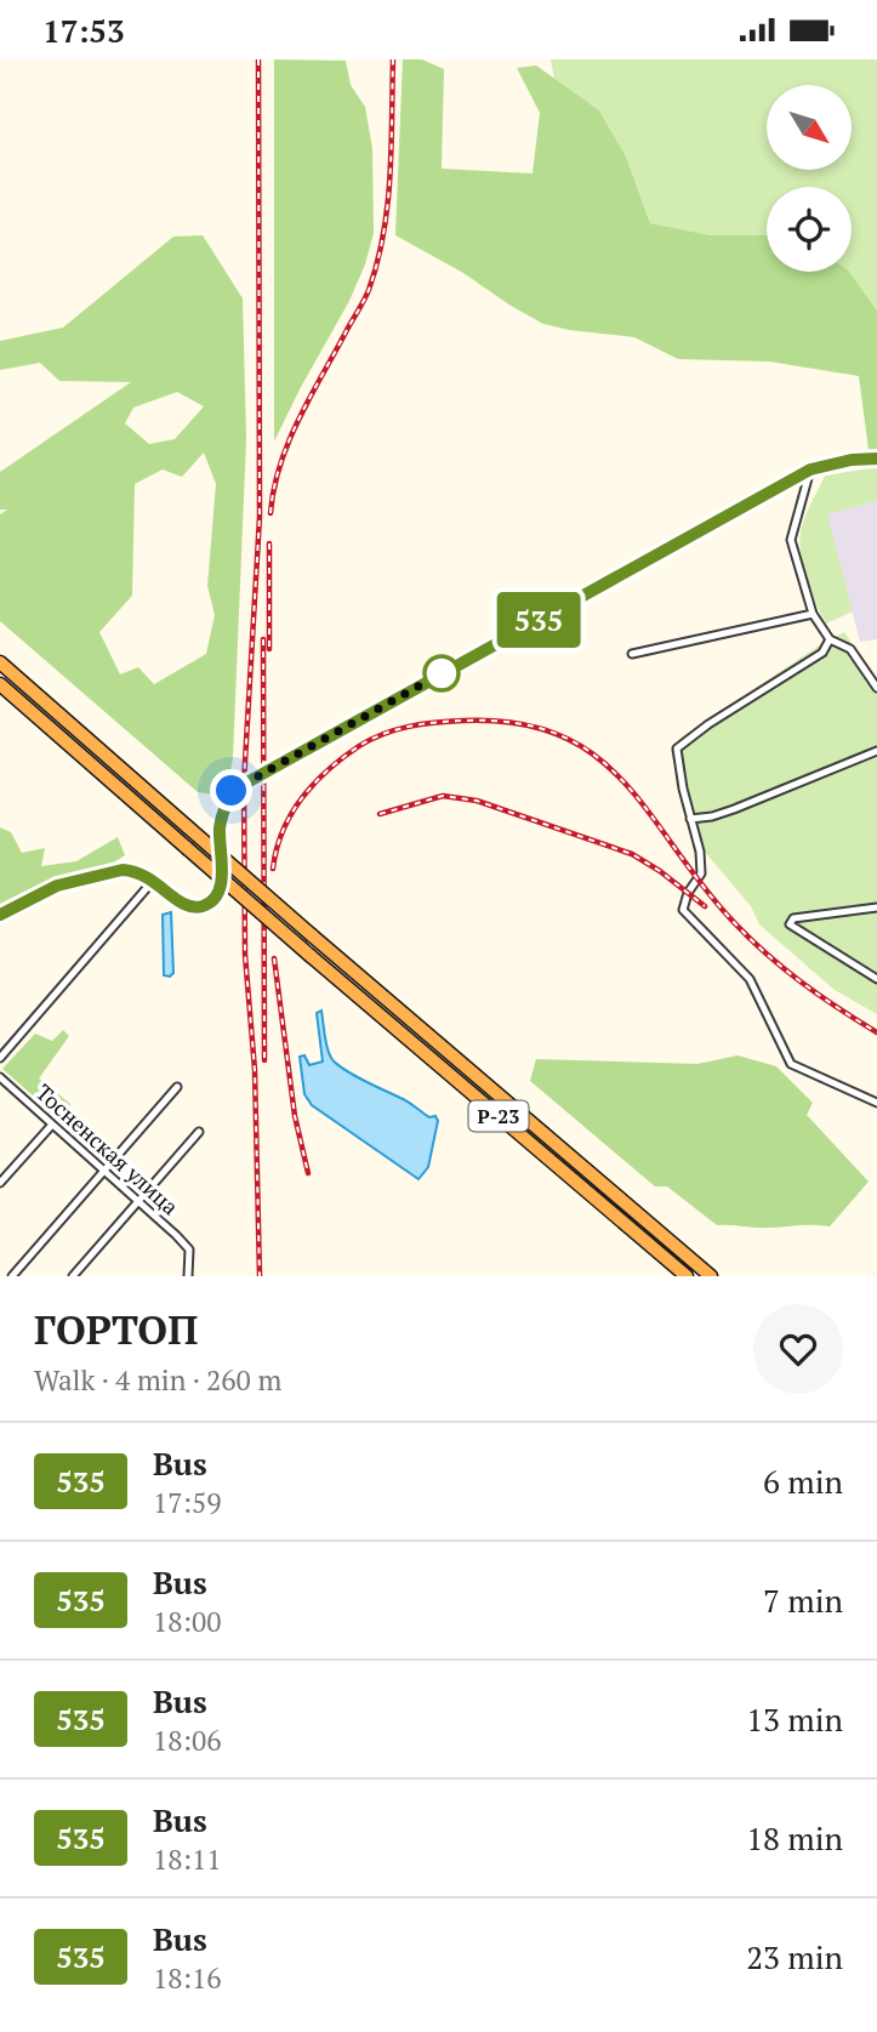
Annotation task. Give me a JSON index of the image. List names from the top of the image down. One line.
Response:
{"streets":{"highway":["Р-23"],"street":["Тосненская улица"]},"lines":["bus line 535"],"north":"bottom right","page":{"status":"17:53","on_map":"535","heading":["ГОРТОП","Walk · 4 min · 260 m"],"list":[{"mark":"535","name":"Bus","note":"17:59","value":"6 min"},{"mark":"535","name":"Bus","note":"18:00","value":"7 min"},{"mark":"535","name":"Bus","note":"18:06","value":"13 min"},{"mark":"535","name":"Bus","note":"18:11","value":"18 min"},{"mark":"535","name":"Bus","note":"18:16","value":"23 min"}]}}
